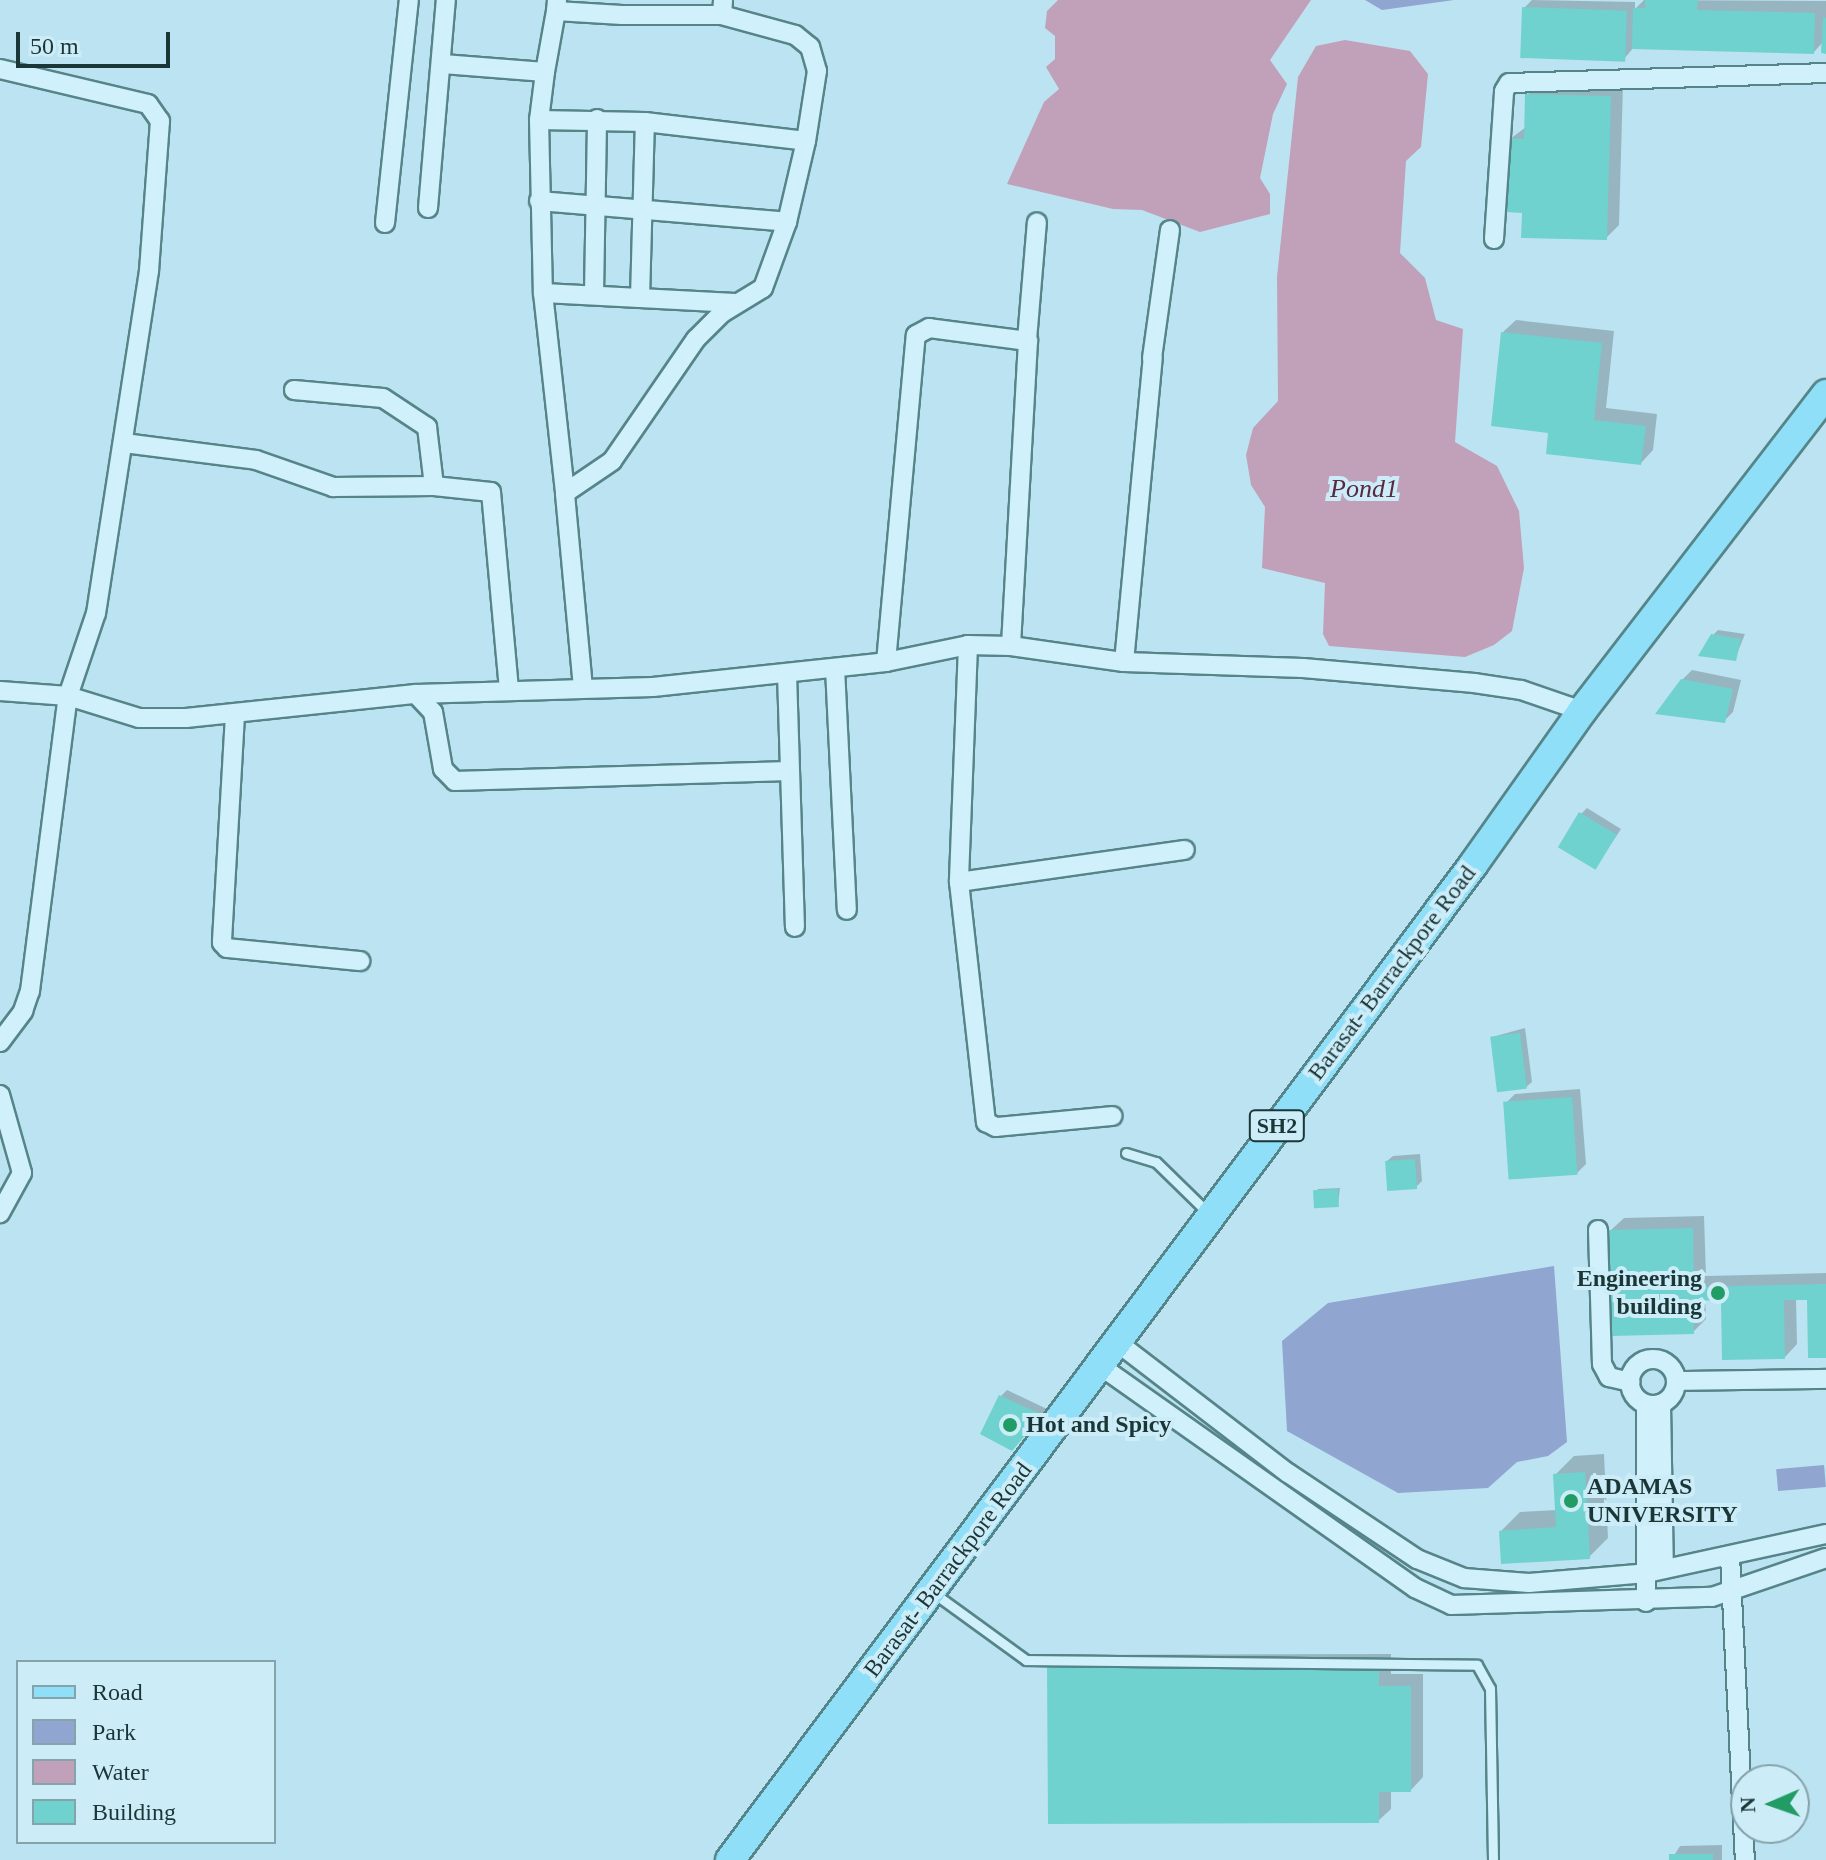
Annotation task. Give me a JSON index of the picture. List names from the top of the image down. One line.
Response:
{"streets":{"main road":["Barasat- Barrackpore Road","SH2"]},"water":["Pond1"],"places":["Engineering building","Hot and Spicy","ADAMAS UNIVERSITY"],"legend":["Road","Park","Water","Building"],"scale_bar":"50 m","north":"left"}
